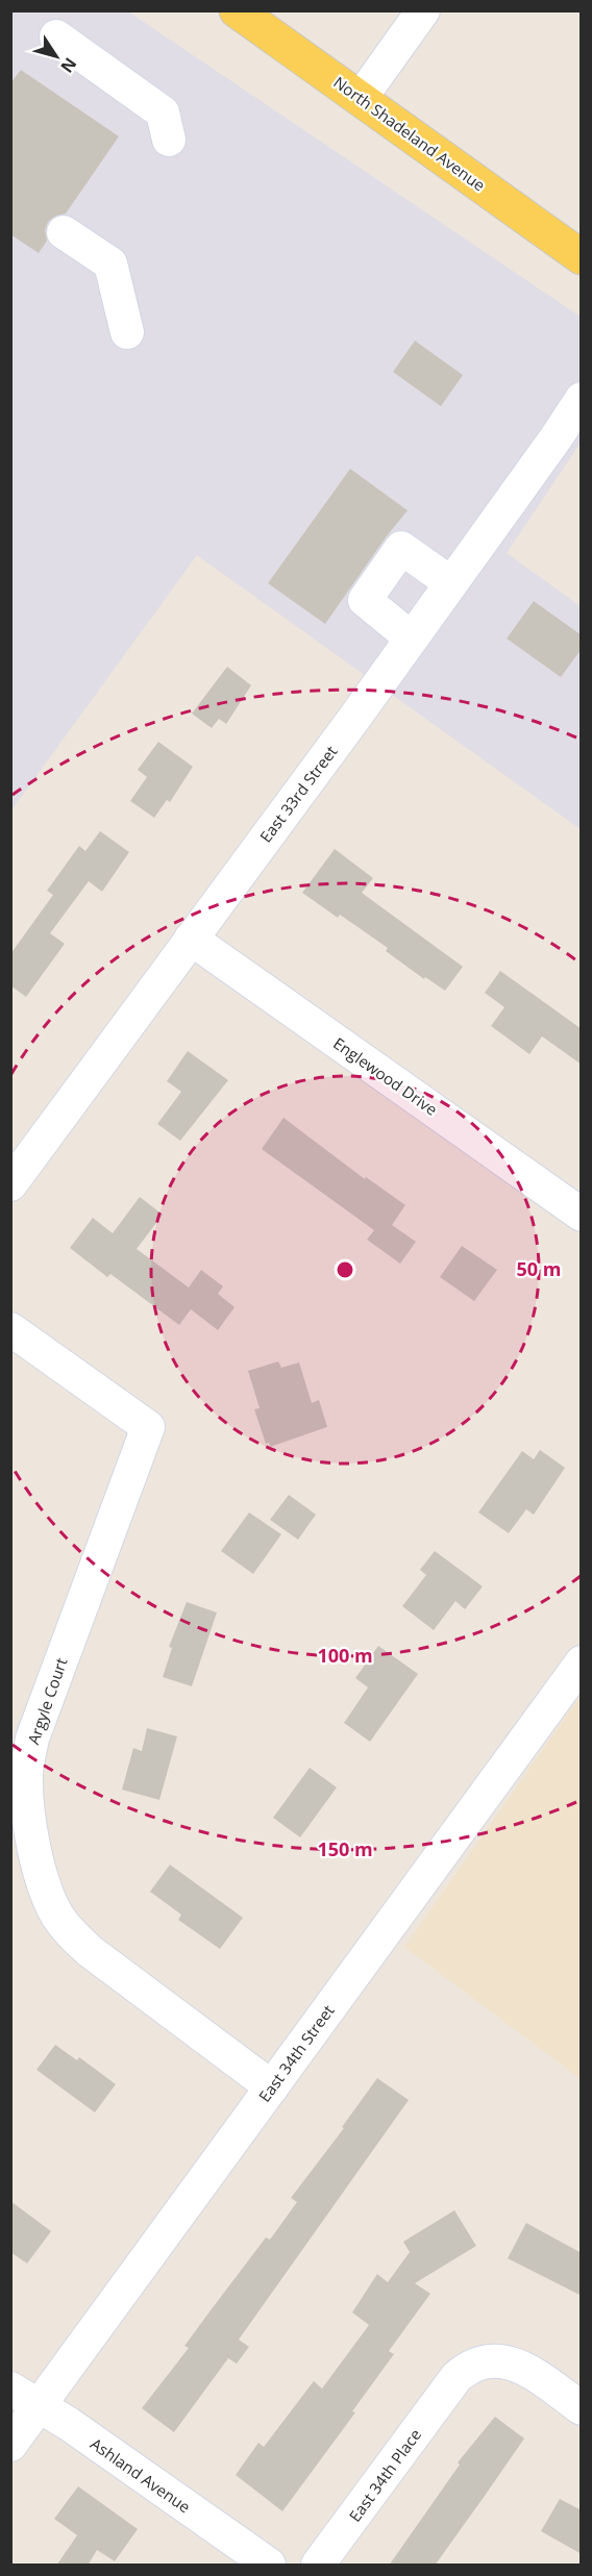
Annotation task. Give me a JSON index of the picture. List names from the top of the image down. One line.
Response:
{"streets":{"main road":["North Shadeland Avenue"],"street":["East 33rd Street","Englewood Drive","Argyle Court","East 34th Street","Ashland Avenue","East 34th Place"]},"crossings":[["East 33rd Street","Englewood Drive"],["Argyle Court","East 34th Street"],["East 34th Street","Ashland Avenue"]],"north":"bottom right","rings":["50 m","100 m","150 m"]}
